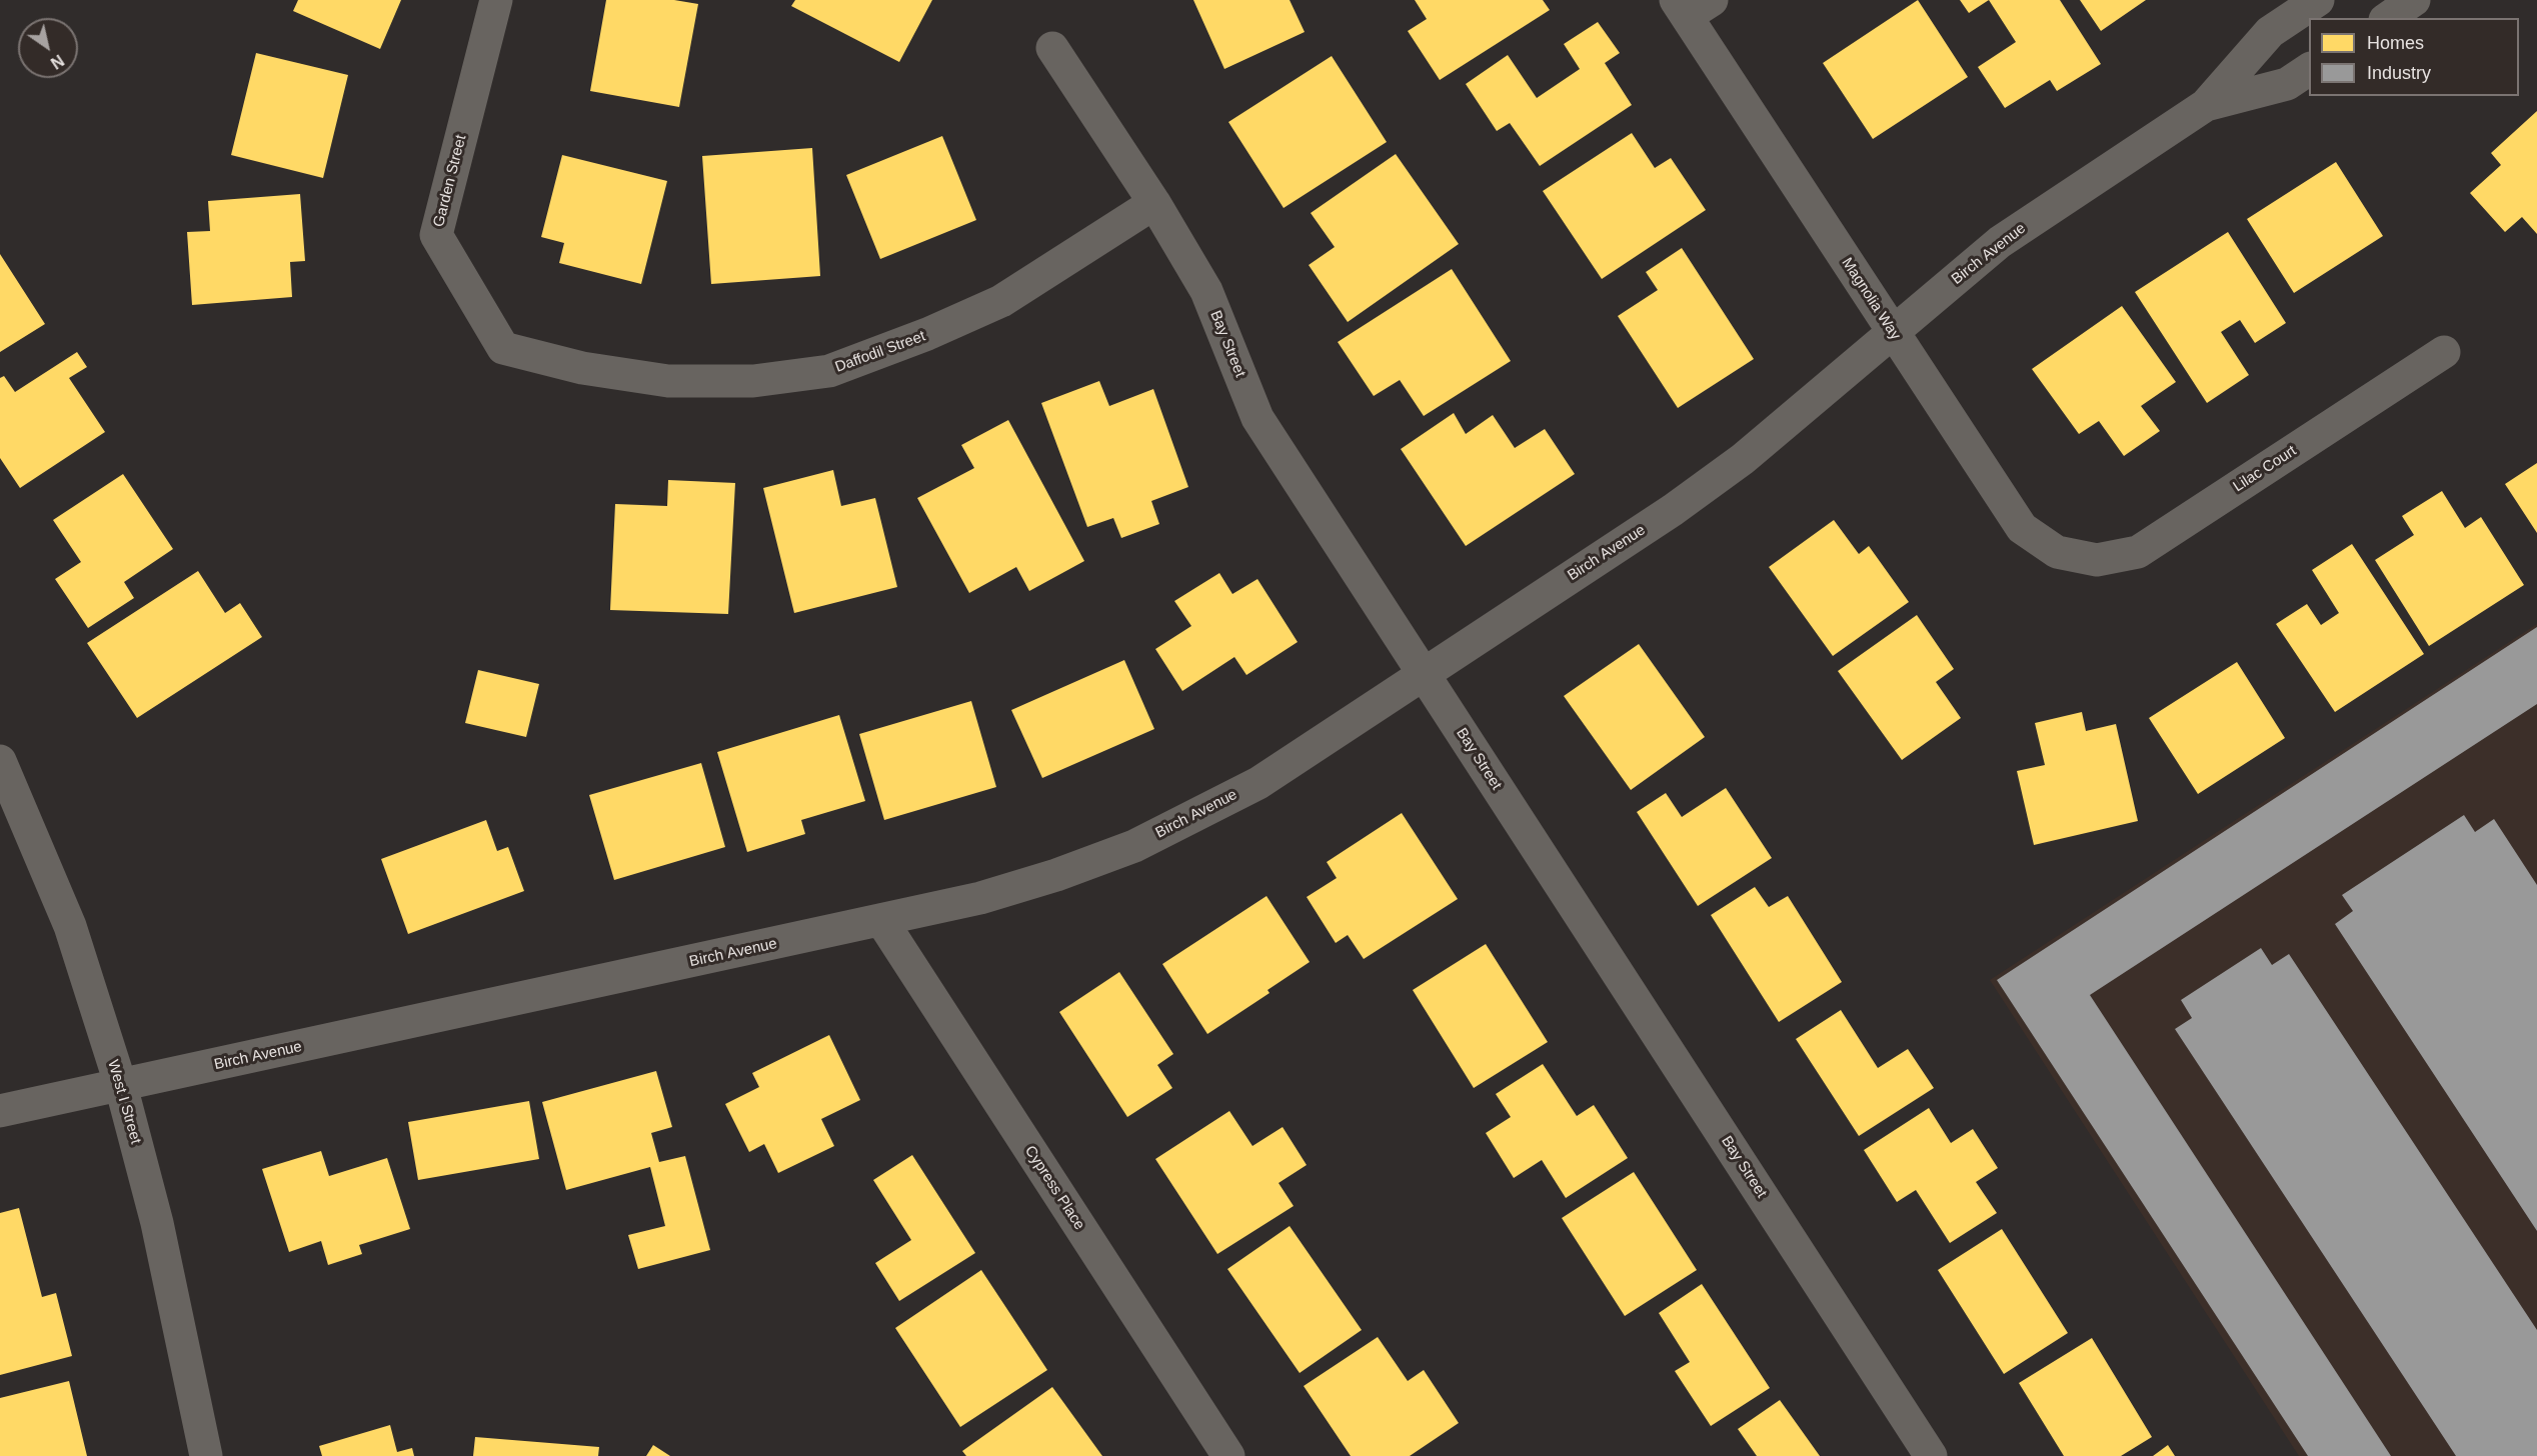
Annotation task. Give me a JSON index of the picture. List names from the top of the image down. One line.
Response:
{"streets":{"street":["Garden Street","Birch Avenue","Magnolia Way","Bay Street","Daffodil Street","Lilac Court","West I Street","Cypress Place"]},"crossings":[["Garden Street","Daffodil Street"],["Birch Avenue","Magnolia Way"],["Birch Avenue","Bay Street"],["Birch Avenue","West I Street"],["Birch Avenue","Cypress Place"],["Magnolia Way","Lilac Court"],["Bay Street","Daffodil Street"]],"legend":["Homes","Industry"],"north":"bottom right"}
